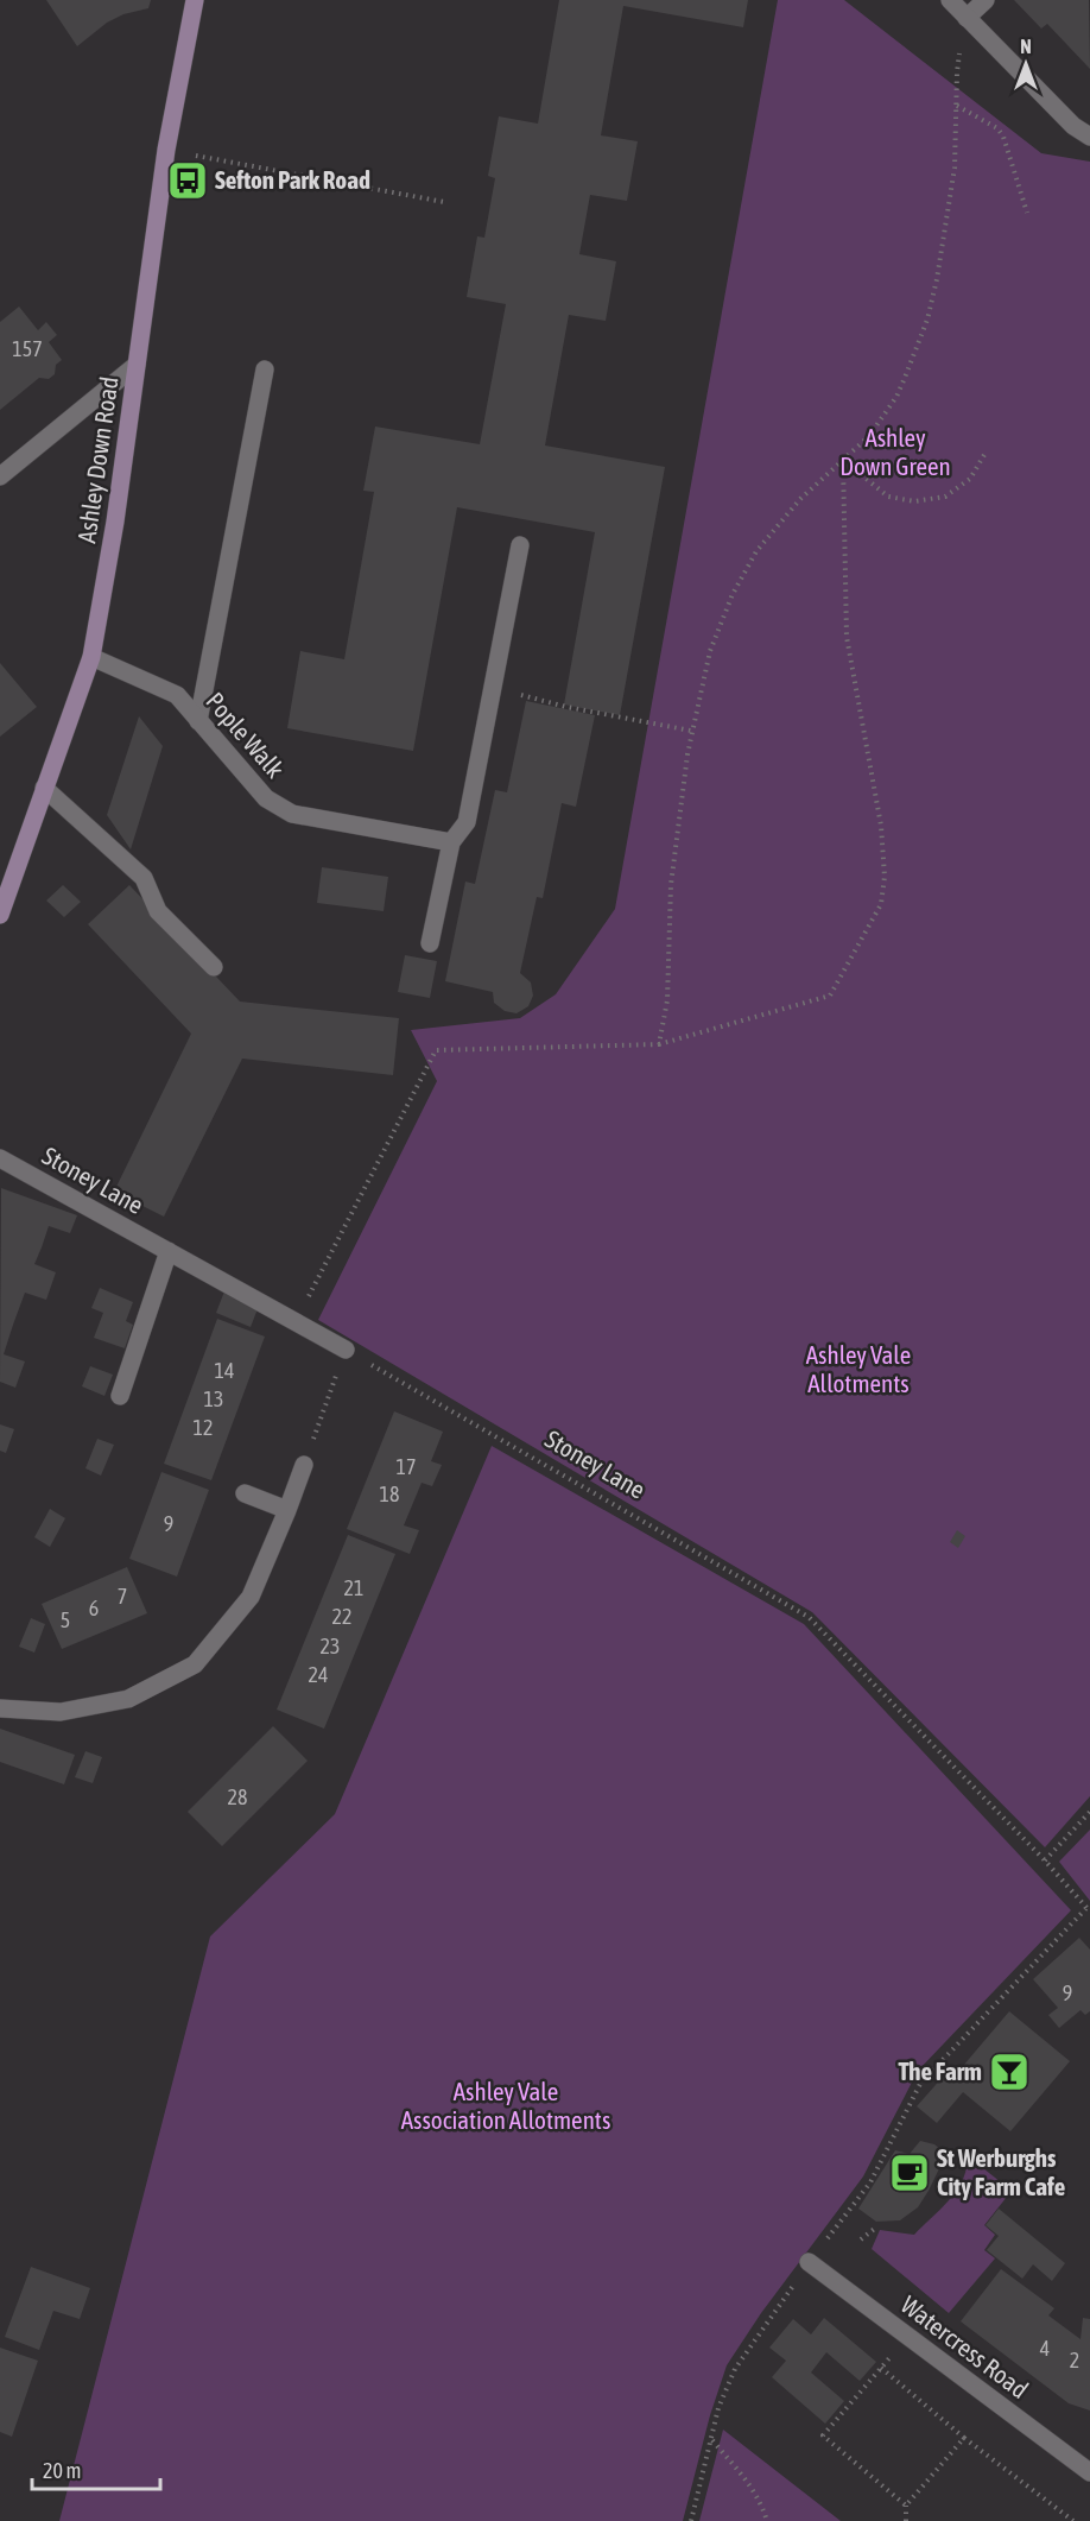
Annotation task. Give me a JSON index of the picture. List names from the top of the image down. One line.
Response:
{"streets":{"main road":["Ashley Down Road"],"street":["Pople Walk","Stoney Lane","Watercress Road"]},"crossings":[["Ashley Down Road","Pople Walk"]],"parks":["Ashley Down Green","Ashley Vale Allotments","Ashley Vale Association Allotments"],"places":{"bus stop":["Sefton Park Road"],"bar":["The Farm"],"cafe":["St Werburghs City Farm Cafe"]},"house_numbers":["157","14","13","12","17","18","9","21","7","6","22","5","23","24","28","9","4","2"],"scale_bar":"20 m","north":"top"}
